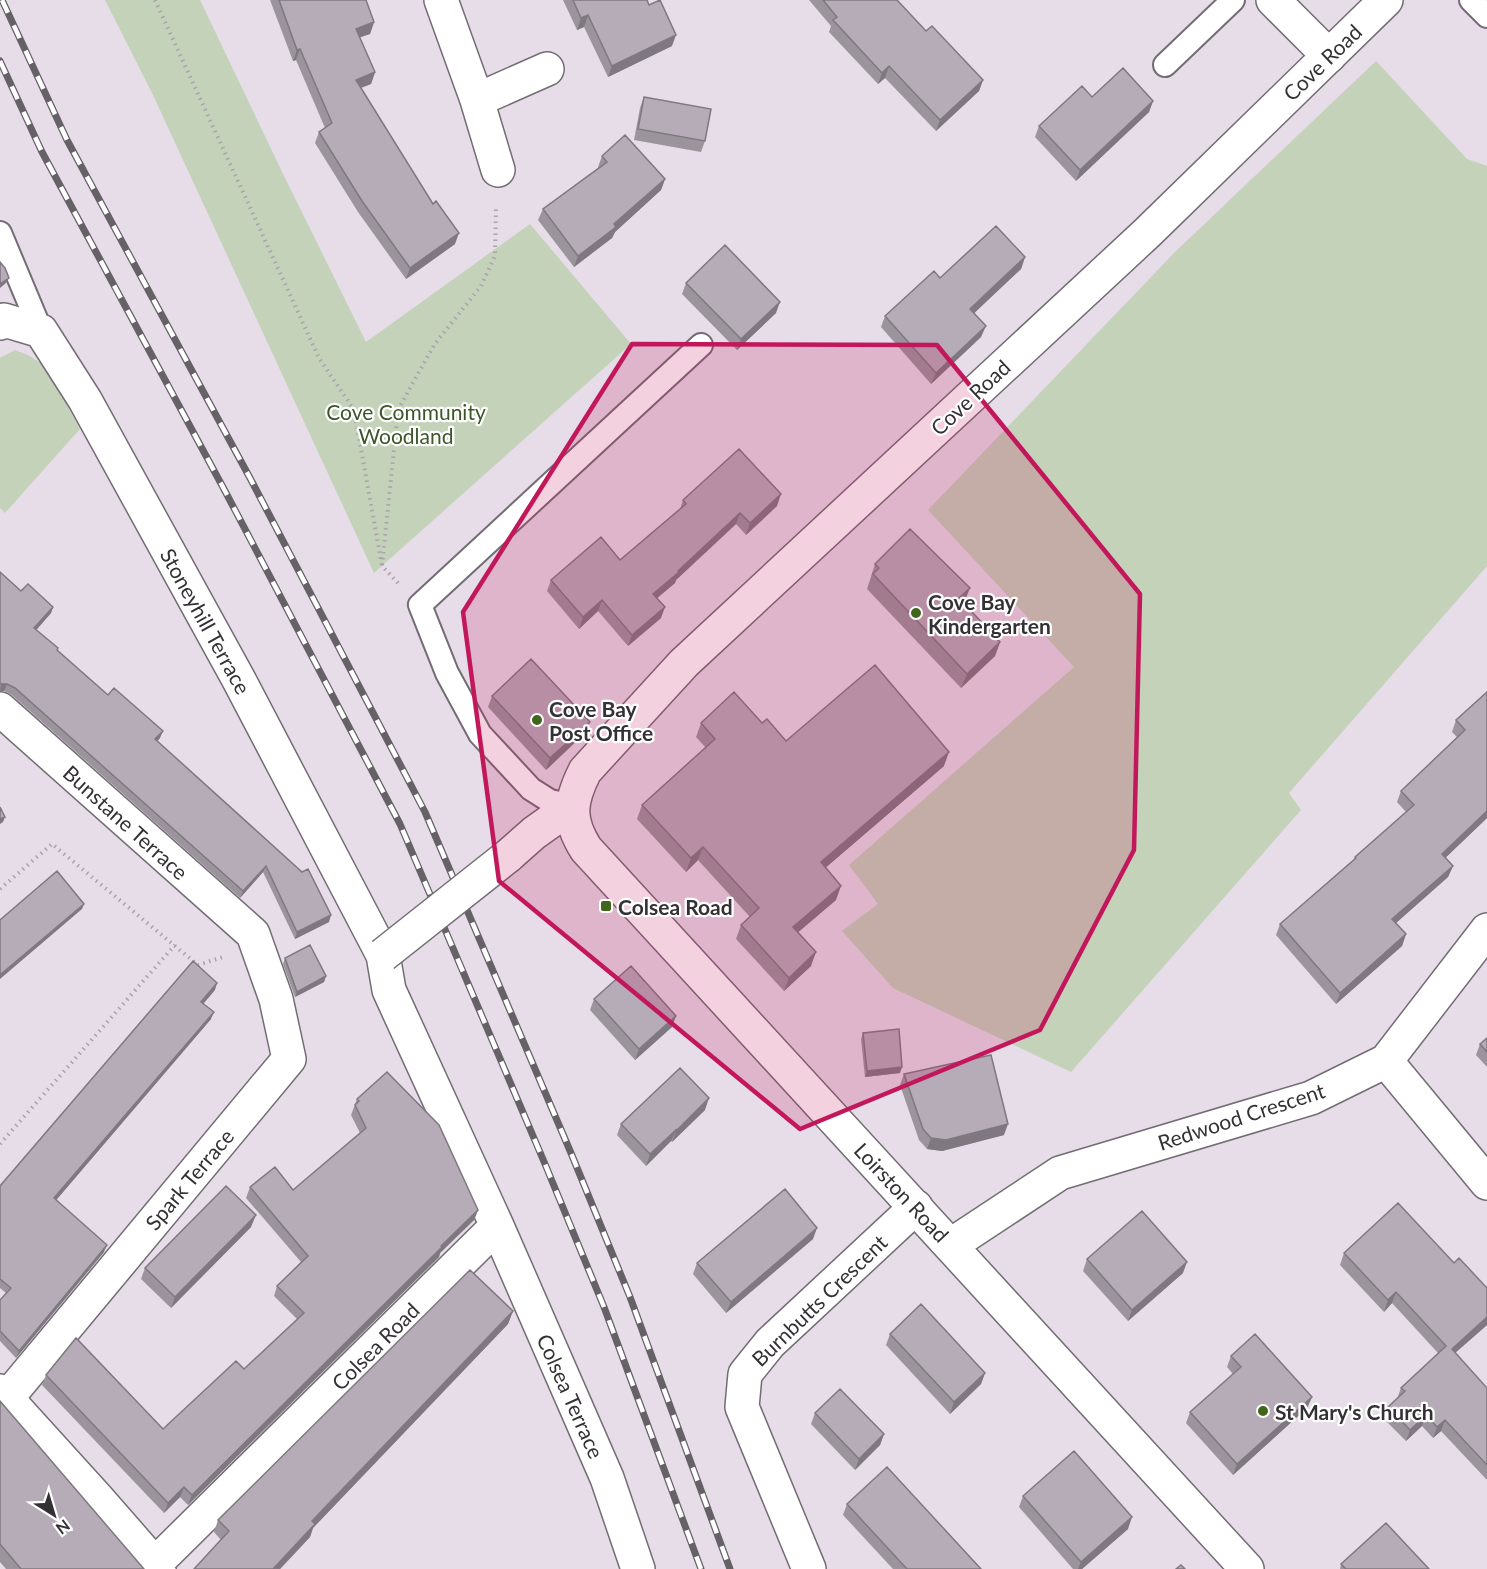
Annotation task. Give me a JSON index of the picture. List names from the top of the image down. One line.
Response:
{"streets":{"street":["Cove Road","Stoneyhill Terrace","Bunstane Terrace","Redwood Crescent","Spark Terrace","Loirston Road","Burnbutts Crescent","Colsea Road","Colsea Terrace"]},"crossings":[["Cove Road","Loirston Road"],["Bunstane Terrace","Spark Terrace"],["Redwood Crescent","Loirston Road"],["Spark Terrace","Colsea Road"],["Loirston Road","Burnbutts Crescent"],["Colsea Road","Colsea Terrace"]],"parks":["Cove Community Woodland"],"places":{"other":["Cove Bay Kindergarten","Cove Bay Post Office","St Mary's Church"],"transit":["Colsea Road"]},"north":"bottom right"}
